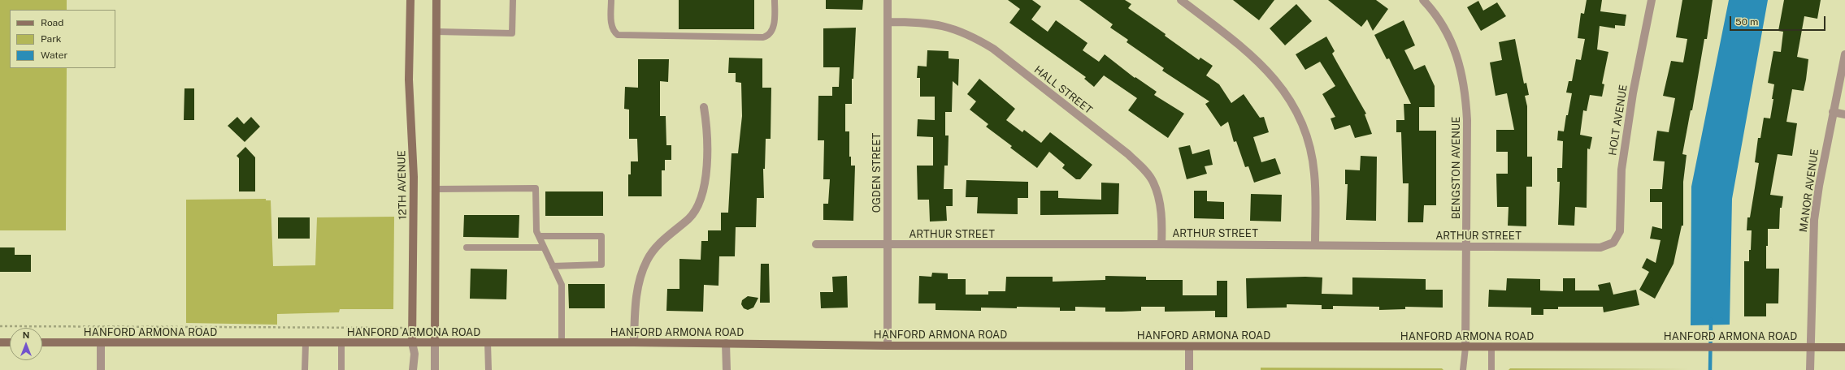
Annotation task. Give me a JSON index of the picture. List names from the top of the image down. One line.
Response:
{"streets":{"main road":["12TH AVENUE","HANFORD ARMONA ROAD"],"street":["HALL STREET","HOLT AVENUE","BENGSTON AVENUE","OGDEN STREET","MANOR AVENUE","ARTHUR STREET"]},"crossings":[["HALL STREET","OGDEN STREET"],["HALL STREET","ARTHUR STREET"],["HOLT AVENUE","ARTHUR STREET"],["BENGSTON AVENUE","ARTHUR STREET"],["BENGSTON AVENUE","HANFORD ARMONA ROAD"],["OGDEN STREET","ARTHUR STREET"],["OGDEN STREET","HANFORD ARMONA ROAD"],["12TH AVENUE","HANFORD ARMONA ROAD"],["MANOR AVENUE","HANFORD ARMONA ROAD"]],"legend":["Road","Park","Water"],"scale_bar":"50 m","north":"top"}
